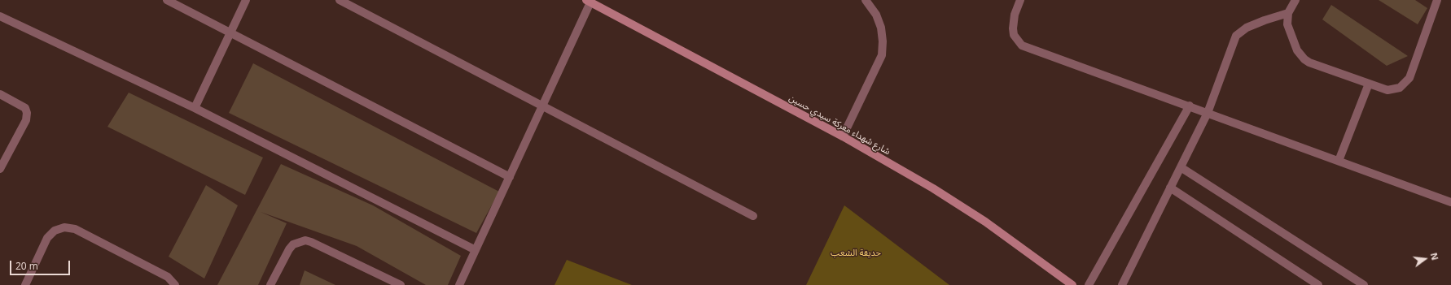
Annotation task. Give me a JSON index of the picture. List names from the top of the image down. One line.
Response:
{"streets":{"main road":["شارع شهداء معركة سيدي حسين"]},"parks":["حديقة الشعب"],"scale_bar":"20 m","north":"right"}
